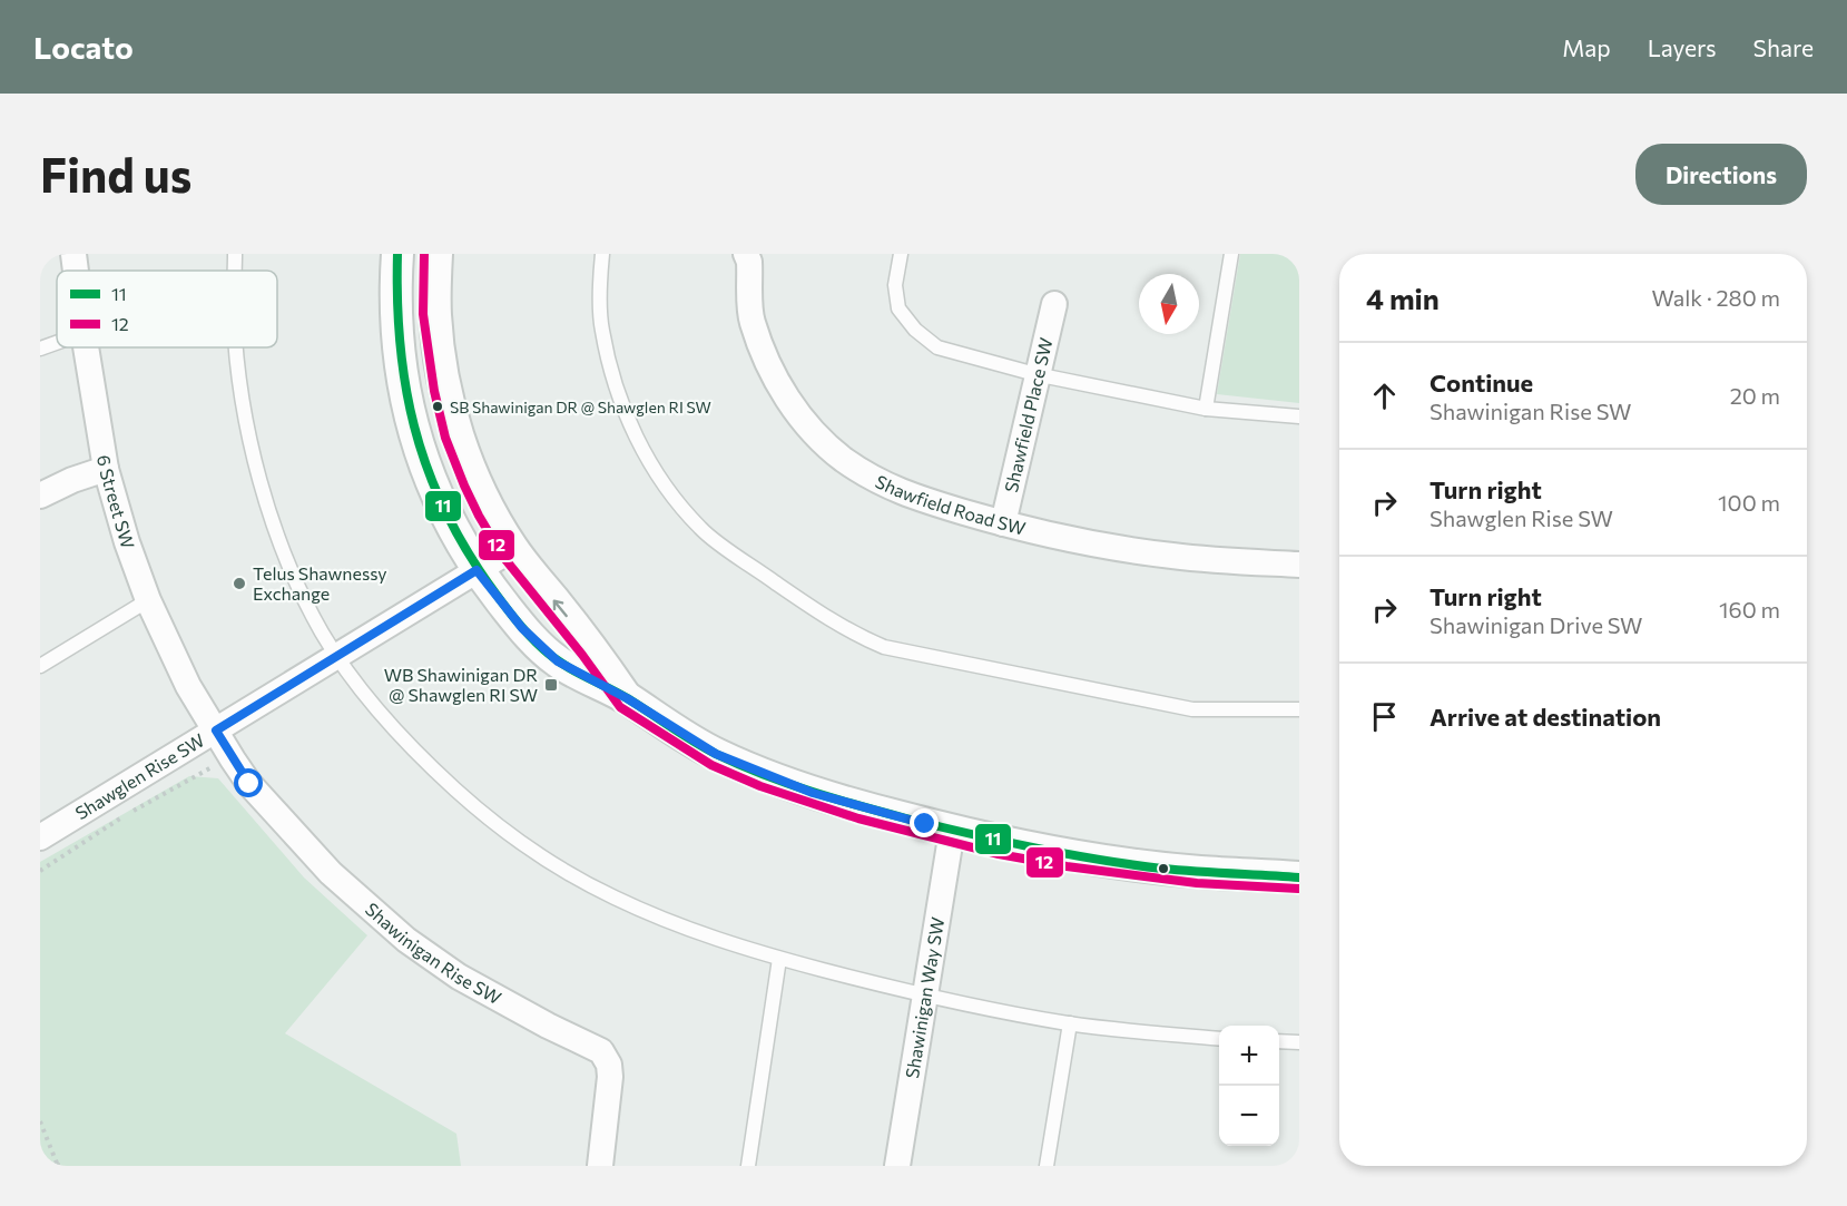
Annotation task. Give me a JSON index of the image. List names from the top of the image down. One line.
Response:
{"streets":{"street":["Shawfield Place SW","6 Street SW","Shawfield Road SW","Shawglen Rise SW","Shawinigan Rise SW","Shawinigan Way SW"]},"crossings":[["Shawfield Place SW","Shawfield Road SW"],["6 Street SW","Shawglen Rise SW"],["6 Street SW","Shawinigan Rise SW"],["Shawglen Rise SW","Shawinigan Rise SW"]],"places":{"other":["SB Shawinigan DR @ Shawglen RI SW","Telus Shawnessy Exchange"],"transit":["WB Shawinigan DR @ Shawglen RI SW"]},"lines":["transit line 11","transit line 12"],"legend":["11","12"],"north":"bottom","page":{"header":"Locato","nav":["Map","Layers","Share"],"buttons":"Directions","title":"Find us","heading":["4 min","Walk · 280 m"],"list":[["Continue","Shawinigan Rise SW","20 m"],["Turn right","Shawglen Rise SW","100 m"],["Turn right","Shawinigan Drive SW","160 m"],"Arrive at destination"],"map_buttons":["+","−"]}}
